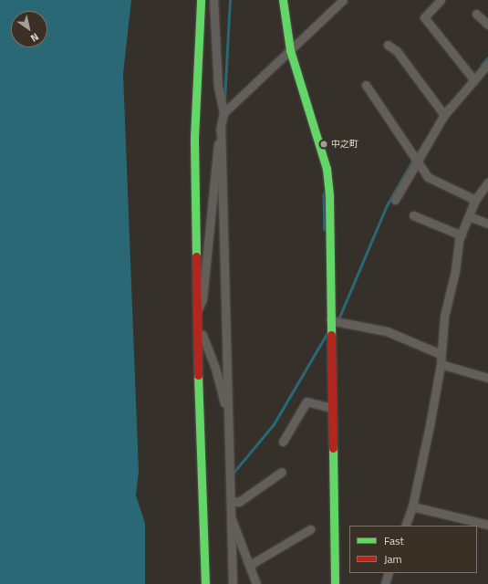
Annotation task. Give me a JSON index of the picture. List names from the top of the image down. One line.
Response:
{"places":["中之町"],"legend":["Fast","Jam"],"north":"bottom right"}
